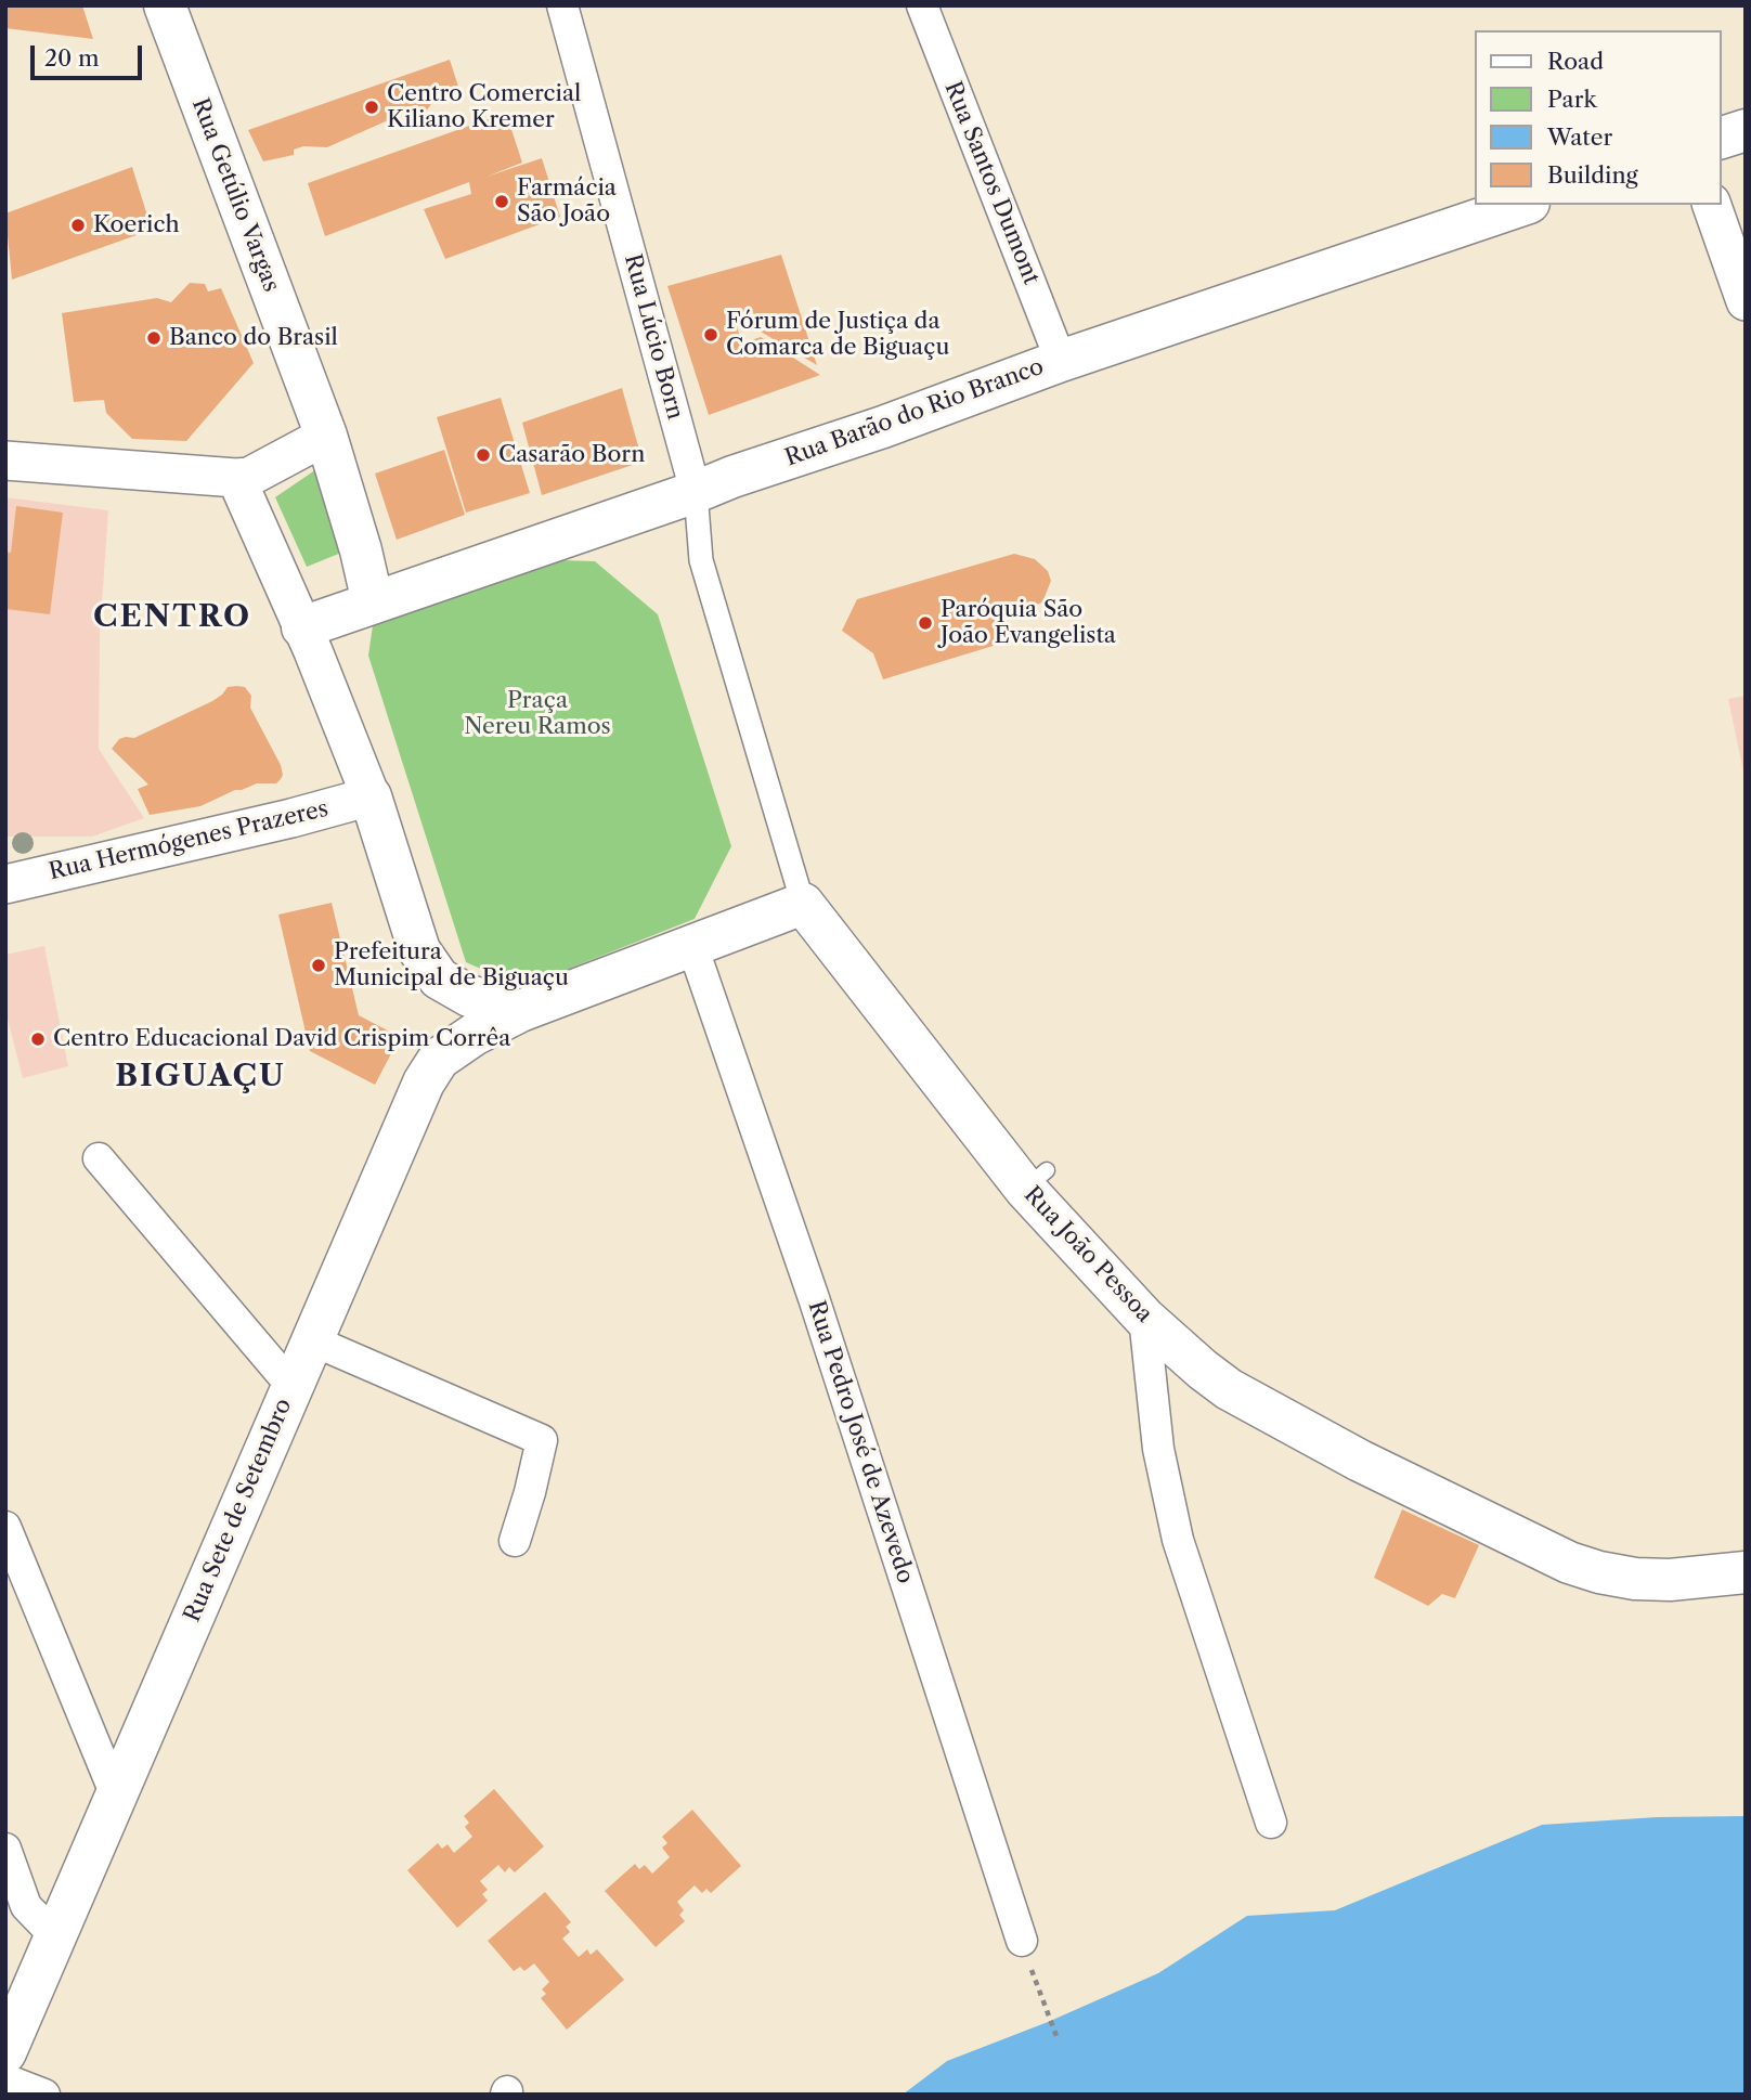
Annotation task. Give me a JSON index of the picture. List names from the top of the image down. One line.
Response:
{"streets":{"main road":["Rua Getúlio Vargas","Rua Barão do Rio Branco","Rua João Pessoa","Rua Sete de Setembro"],"street":["Rua Santos Dumont","Rua Lúcio Born","Rua Hermógenes Prazeres","Rua Pedro José de Azevedo"]},"crossings":[["Rua Santos Dumont","Rua Barão do Rio Branco"],["Rua Getúlio Vargas","Rua Barão do Rio Branco"],["Rua Lúcio Born","Rua Barão do Rio Branco"]],"districts":["CENTRO","BIGUAÇU"],"parks":["Praça Nereu Ramos"],"places":["Centro Comercial Kiliano Kremer","Farmácia São João","Koerich","Fórum de Justiça da Comarca de Biguaçu","Banco do Brasil","Casarão Born","Paróquia São João Evangelista","Prefeitura Municipal de Biguaçu","Centro Educacional David Crispim Corrêa"],"legend":["Road","Park","Water","Building"],"scale_bar":"20 m"}
